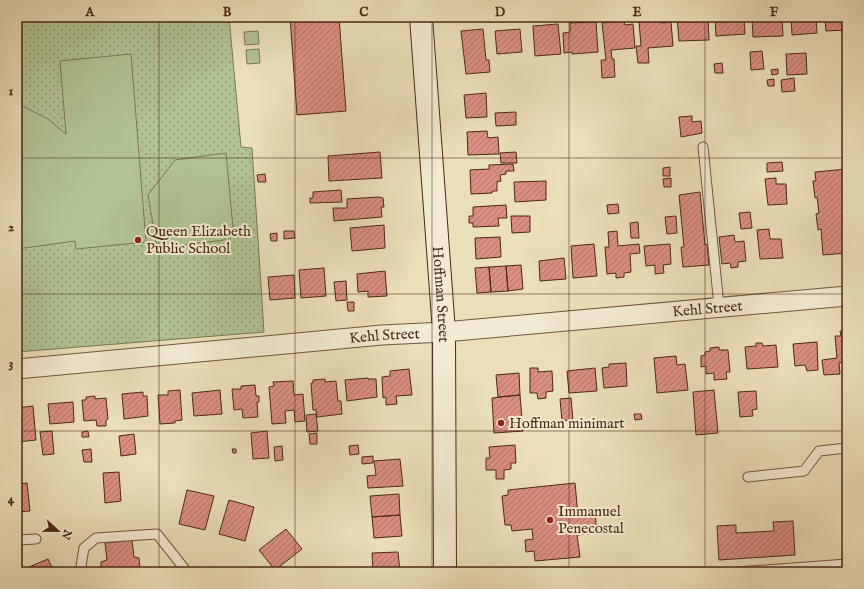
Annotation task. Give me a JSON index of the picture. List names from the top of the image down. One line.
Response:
{"streets":{"street":["Hoffman Street","Kehl Street"]},"crossings":[["Hoffman Street","Kehl Street"]],"places":["Queen Elizabeth Public School","Hoffman minimart","Immanuel Penecostal"],"north":"right","grid":{"columns":["A","B","C","D","E","F"],"rows":["1","2","3","4"]}}
